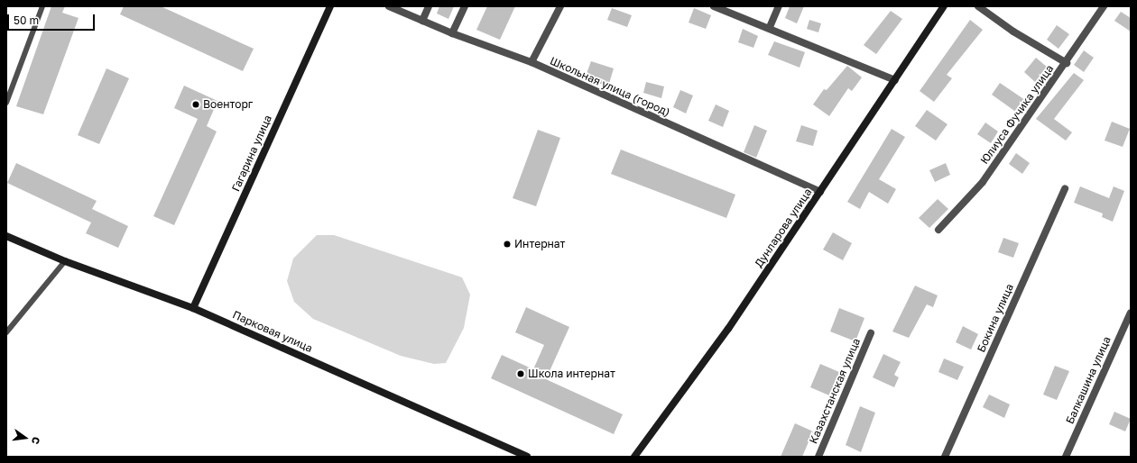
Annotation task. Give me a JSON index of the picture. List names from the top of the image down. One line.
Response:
{"streets":{"main road":["Гагарина улица","Дунларова улица","Парковая улица"],"street":["Школьная улица (город)","Юлиуса Фучика улица","Бокина улица","Балкашина улица","Казахстанская улица"]},"crossings":[["Школьная улица (город)","Дунларова улица"],["Гагарина улица","Парковая улица"]],"places":["Военторг","Интернат","Школа интернат"],"scale_bar":"50 m","north":"right"}
